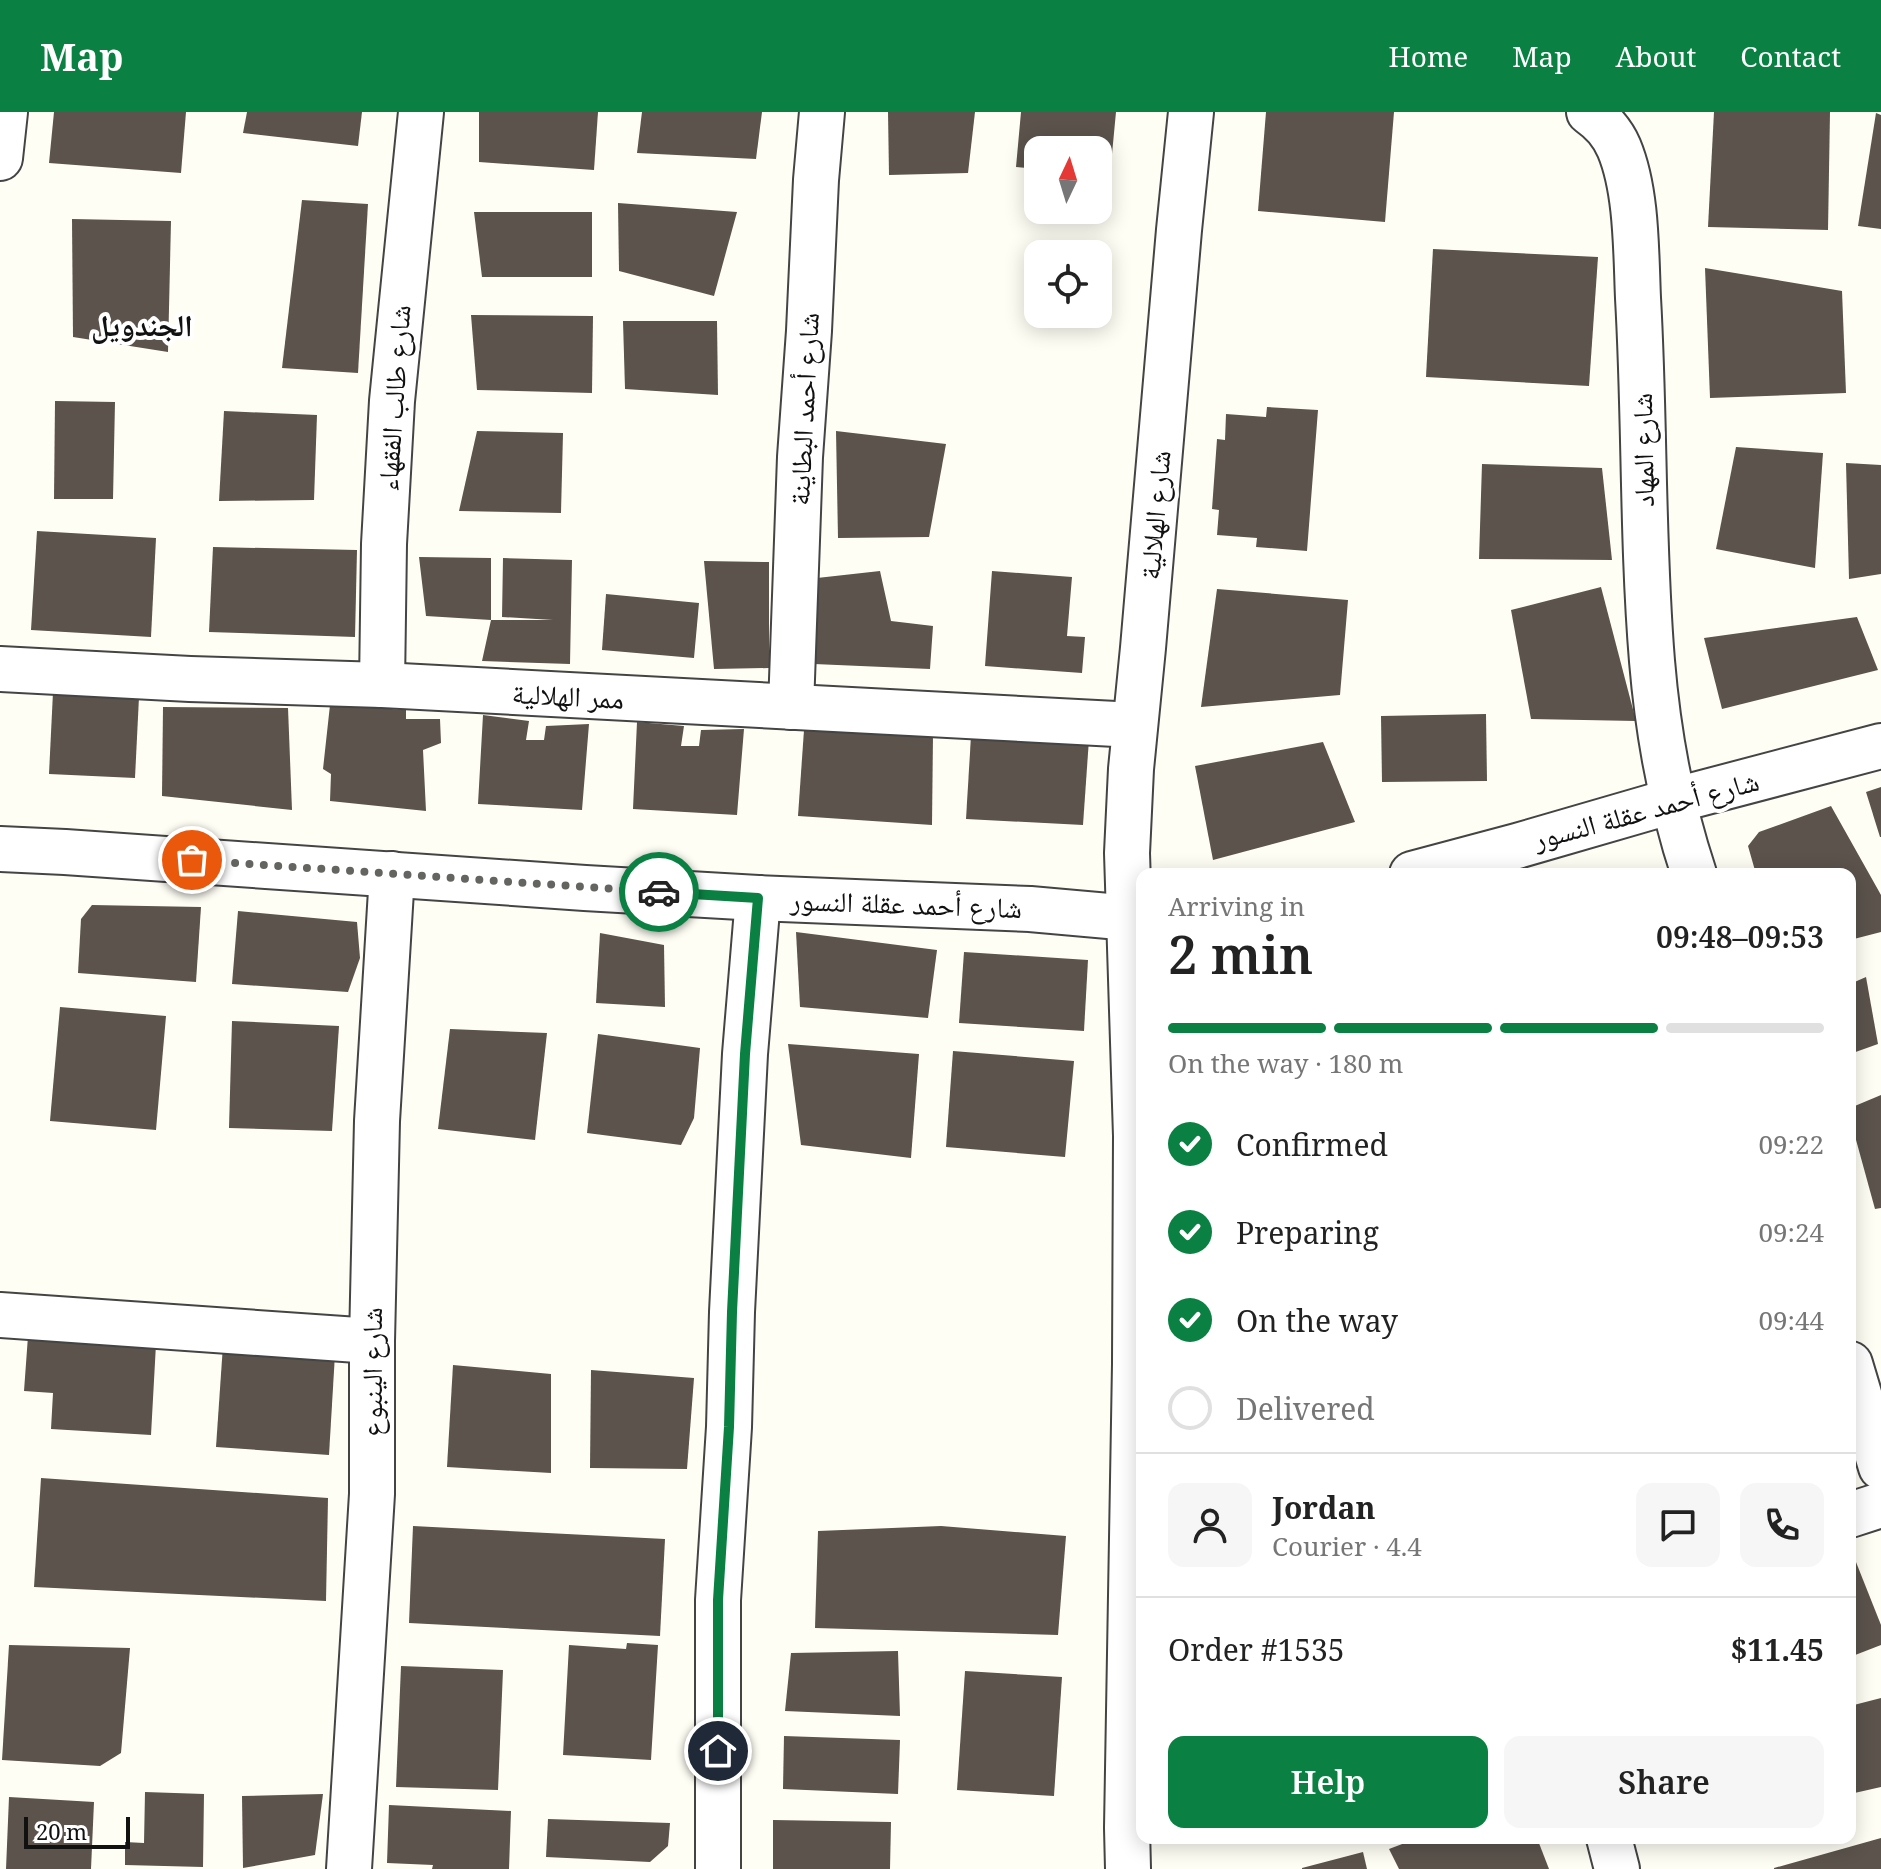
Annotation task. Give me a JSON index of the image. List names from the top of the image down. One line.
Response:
{"streets":{"street":["شارع طالب الفقهاء","شارع أحمد البطاينة","شارع المهاد","شارع الهلالية","ممر الهلالية","شارع أحمد عقلة النسور","شارع الينبوع"]},"crossings":[["شارع طالب الفقهاء","ممر الهلالية"],["شارع أحمد البطاينة","ممر الهلالية"],["شارع المهاد","شارع أحمد عقلة النسور"],["شارع الهلالية","ممر الهلالية"],["شارع الهلالية","شارع أحمد عقلة النسور"],["شارع أحمد عقلة النسور","شارع الينبوع"]],"districts":["الجندويل"],"scale_bar":"20 m","north":"top","page":{"header":"Map","nav":["Home","Map","About","Contact"],"heading":["2 min","Arriving in","09:48–09:53"],"panel":["Jordan","Courier · 4.4","Order #1535","$11.45"],"bar":"On the way · 180 m","list":[["Confirmed","09:22"],["Preparing","09:24"],["On the way","09:44"],"Delivered"],"buttons":["Help","Share"],"scale":"20 m"}}
